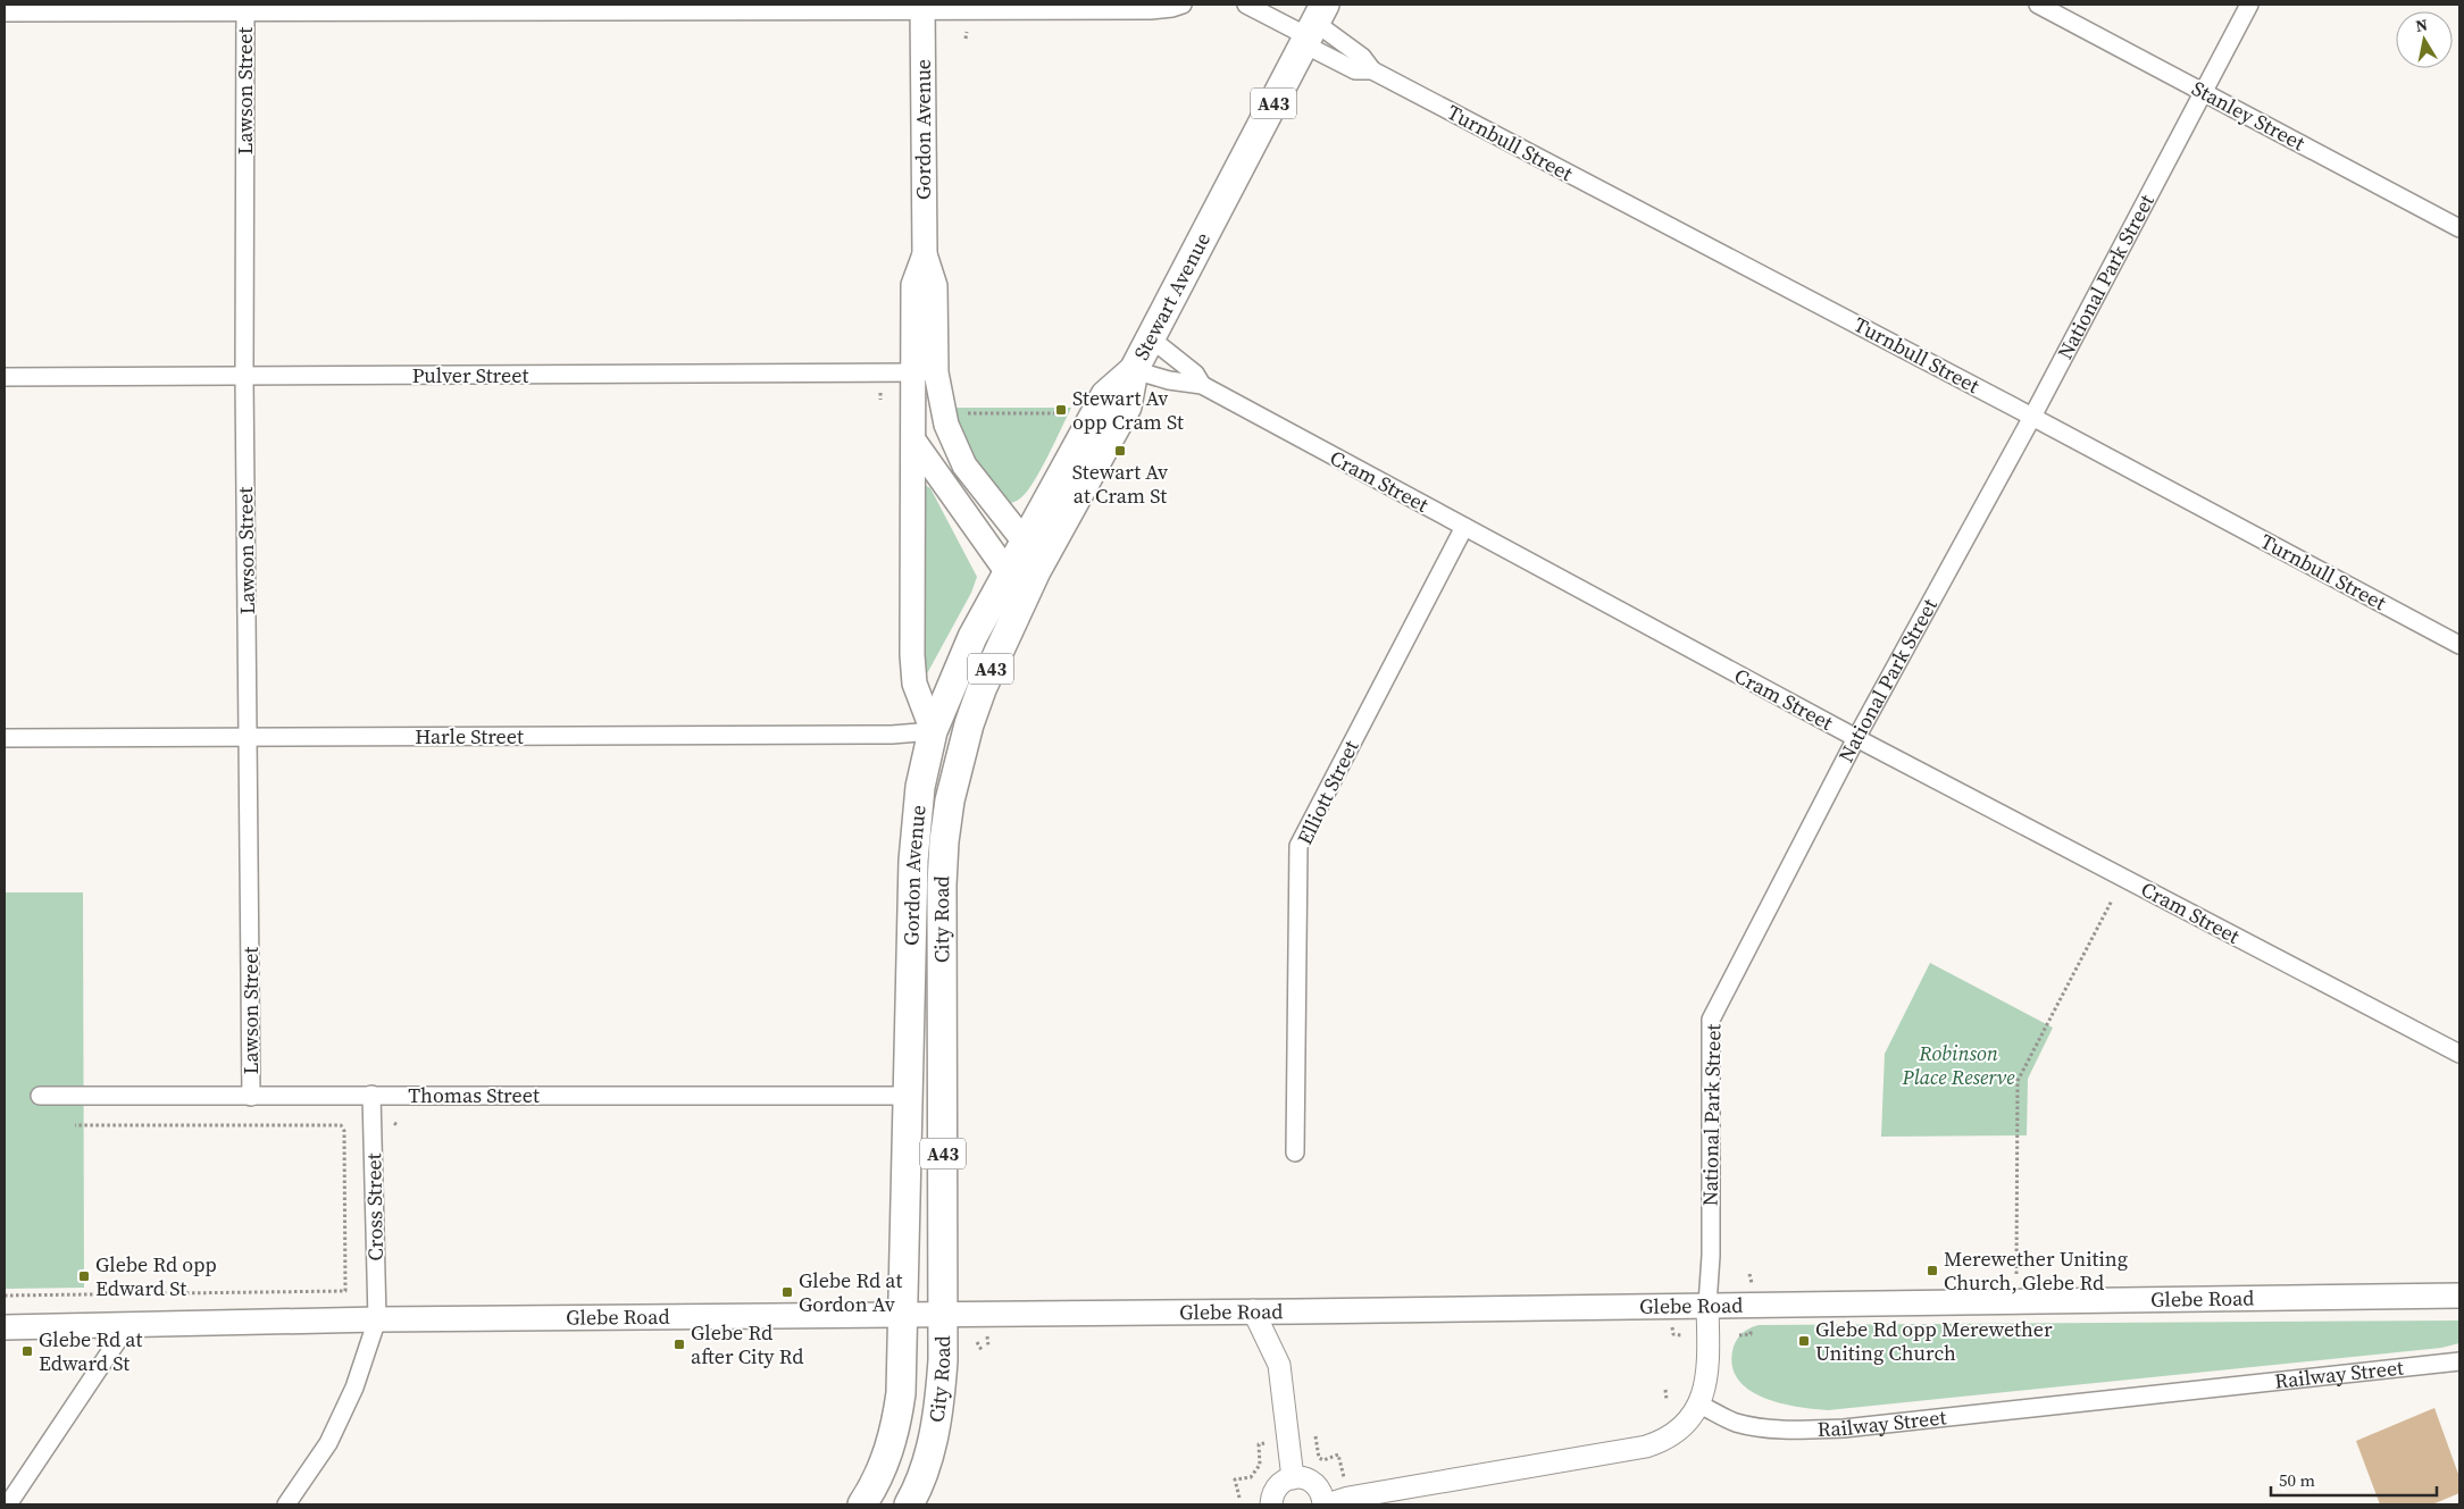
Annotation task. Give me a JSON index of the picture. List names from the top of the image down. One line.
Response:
{"streets":{"highway":["A43","Gordon Avenue","Stewart Avenue","City Road"],"main road":["Glebe Road"],"street":["Lawson Street","Stanley Street","Turnbull Street","National Park Street","Pulver Street","Cram Street","Harle Street","Elliott Street","Thomas Street","Cross Street","Railway Street"]},"crossings":[["Lawson Street","Pulver Street"],["Lawson Street","Harle Street"],["Lawson Street","Thomas Street"],["Stanley Street","National Park Street"],["Gordon Avenue","Stewart Avenue"],["Gordon Avenue","Pulver Street"],["Gordon Avenue","Harle Street"],["Gordon Avenue","City Road"],["Gordon Avenue","Thomas Street"],["Gordon Avenue","Glebe Road"],["Turnbull Street","National Park Street"],["Turnbull Street","Stewart Avenue"],["National Park Street","Cram Street"],["National Park Street","Glebe Road"],["National Park Street","Railway Street"],["Stewart Avenue","Cram Street"],["Stewart Avenue","Harle Street"],["Stewart Avenue","City Road"],["Cram Street","Elliott Street"],["Cram Street","City Road"],["City Road","Glebe Road"],["Thomas Street","Cross Street"],["Cross Street","Glebe Road"]],"parks":["Robinson Place Reserve"],"places":{"transit":["Stewart Av opp Cram St","Stewart Av at Cram St","Merewether Uniting Church, Glebe Rd","Glebe Rd opp Edward St","Glebe Rd at Gordon Av","Glebe Rd opp Merewether Uniting Church","Glebe Rd after City Rd","Glebe Rd at Edward St"]},"scale_bar":"50 m","north":"top"}
